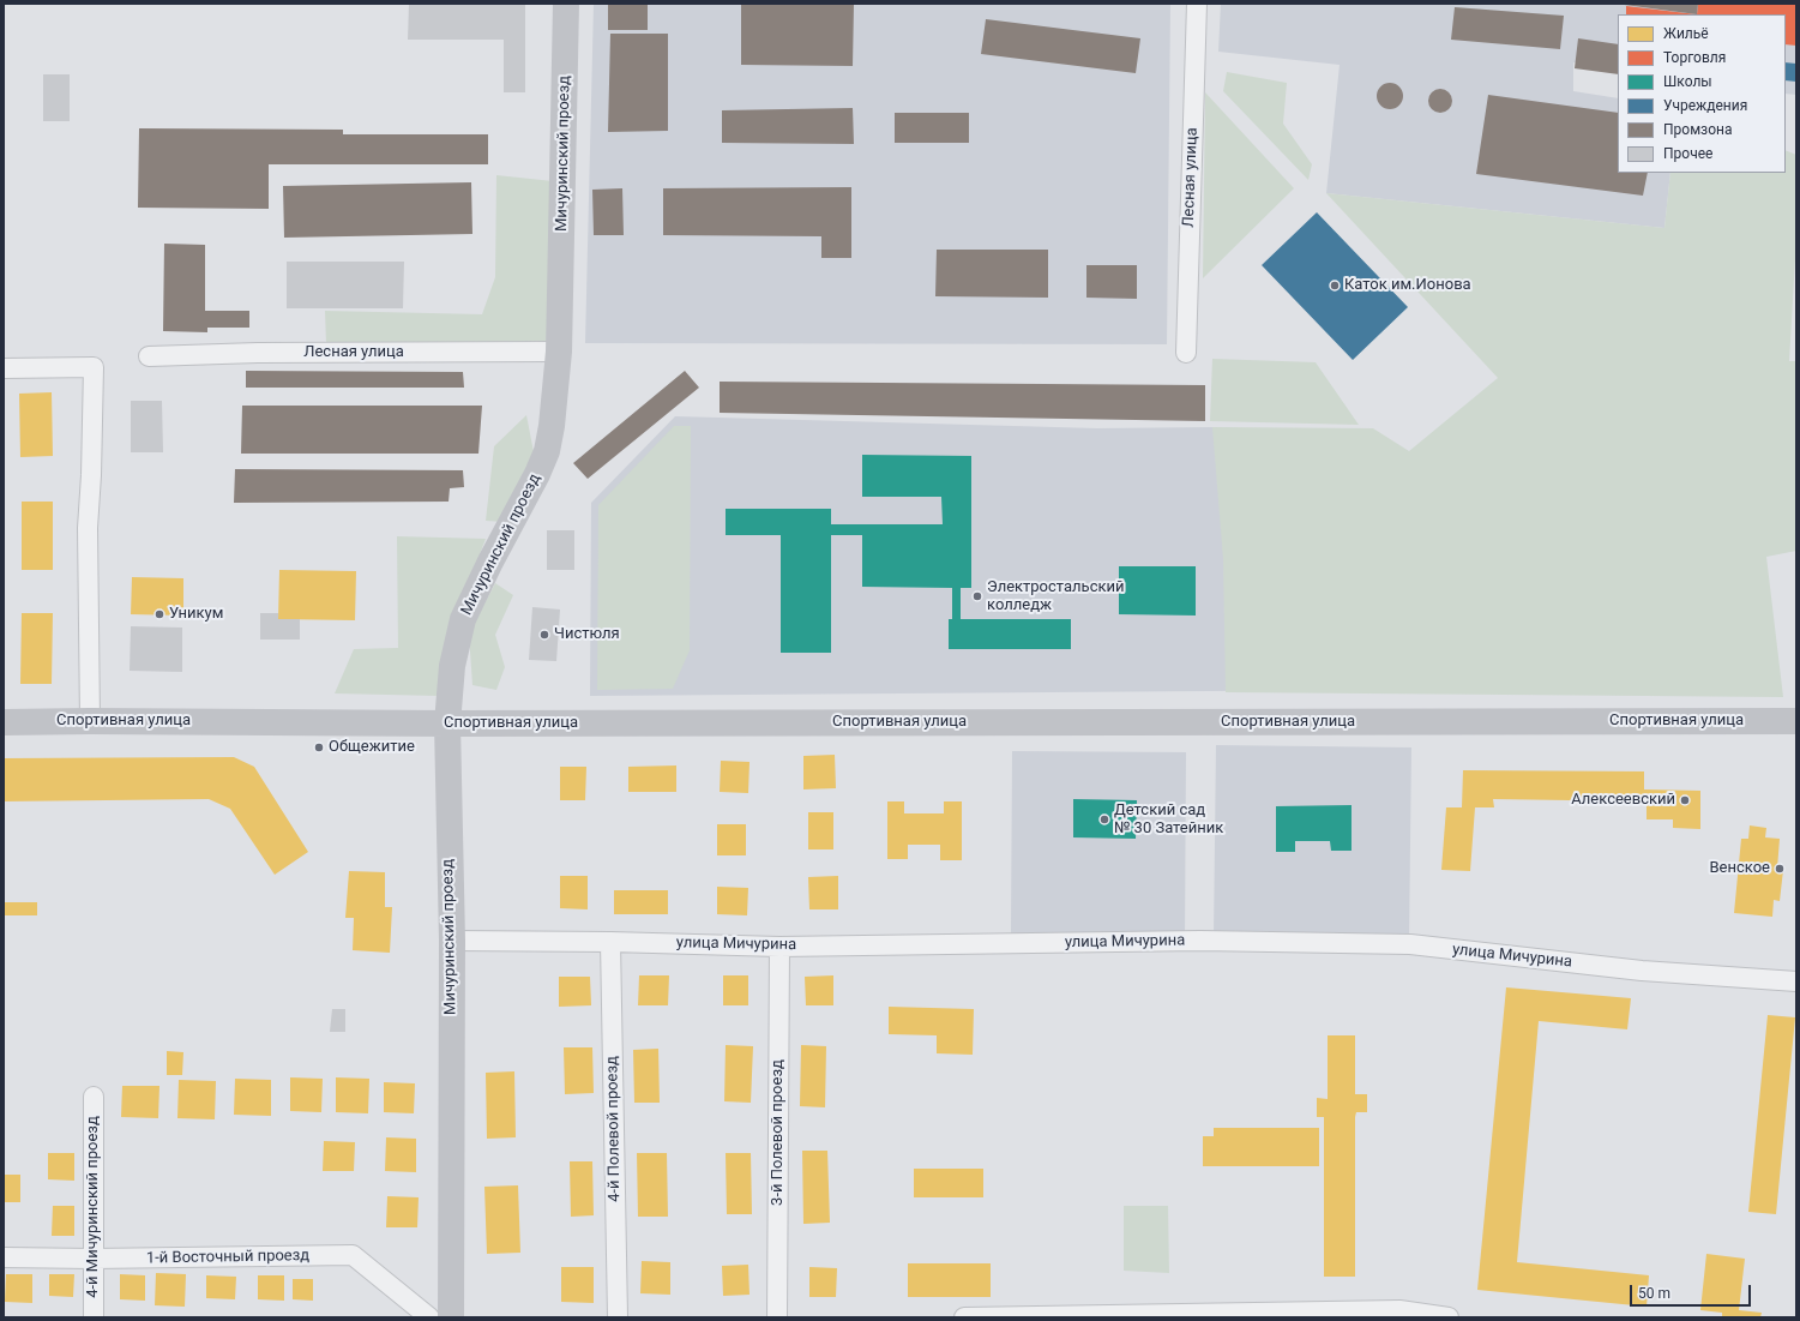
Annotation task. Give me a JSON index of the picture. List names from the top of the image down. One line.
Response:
{"streets":{"street":["Мичуринский проезд","Лесная улица","Спортивная улица","улица Мичурина","4-й Полевой проезд","3-й Полевой проезд","4-й Мичуринский проезд","1-й Восточный проезд"]},"crossings":[["Мичуринский проезд","Лесная улица"],["Мичуринский проезд","Спортивная улица"],["Мичуринский проезд","улица Мичурина"],["улица Мичурина","4-й Полевой проезд"],["улица Мичурина","3-й Полевой проезд"],["4-й Мичуринский проезд","1-й Восточный проезд"]],"places":["Каток им.Ионова","Электростальский колледж","Уникум","Чистюля","Общежитие","Алексеевский","Детский сад № 30 Затейник","Венское"],"legend":["Жильё","Торговля","Школы","Учреждения","Промзона","Прочее"],"scale_bar":"50 m"}
